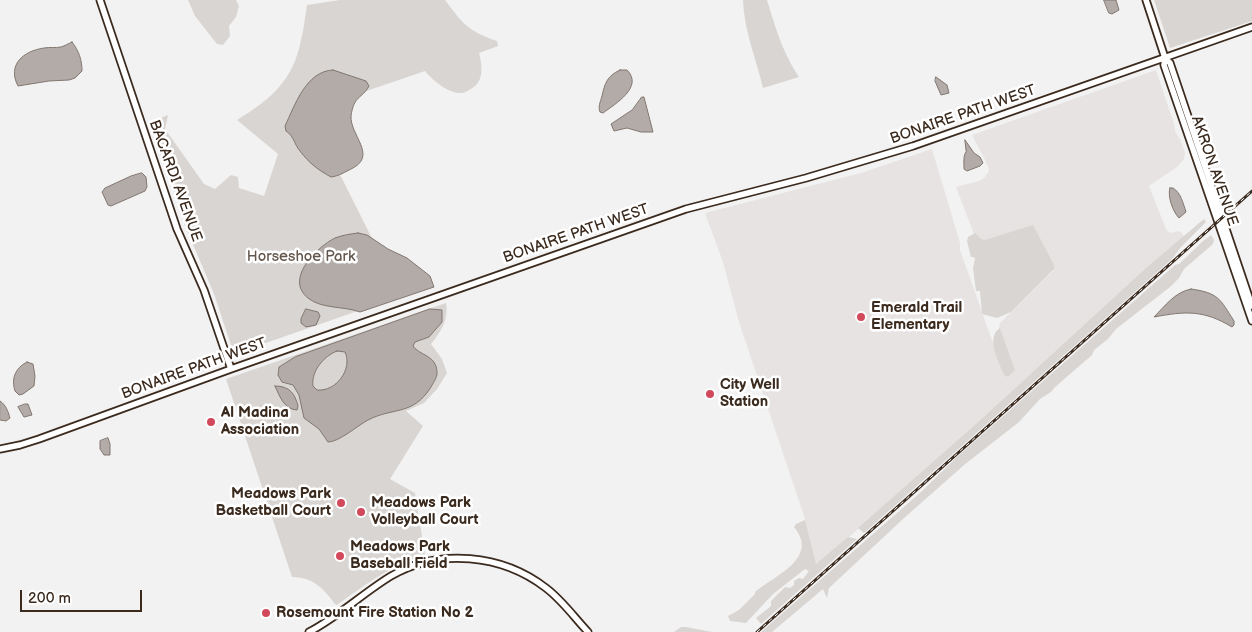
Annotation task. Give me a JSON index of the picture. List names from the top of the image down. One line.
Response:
{"streets":{"street":["BONAIRE PATH WEST","AKRON AVENUE","BACARDI AVENUE"]},"crossings":[["BONAIRE PATH WEST","AKRON AVENUE"],["BONAIRE PATH WEST","BACARDI AVENUE"]],"parks":["Horseshoe Park"],"places":["Emerald Trail Elementary","City Well Station","Al Madina Association","Meadows Park Basketball Court","Meadows Park Volleyball Court","Meadows Park Baseball Field","Rosemount Fire Station No 2"],"scale_bar":"200 m"}
